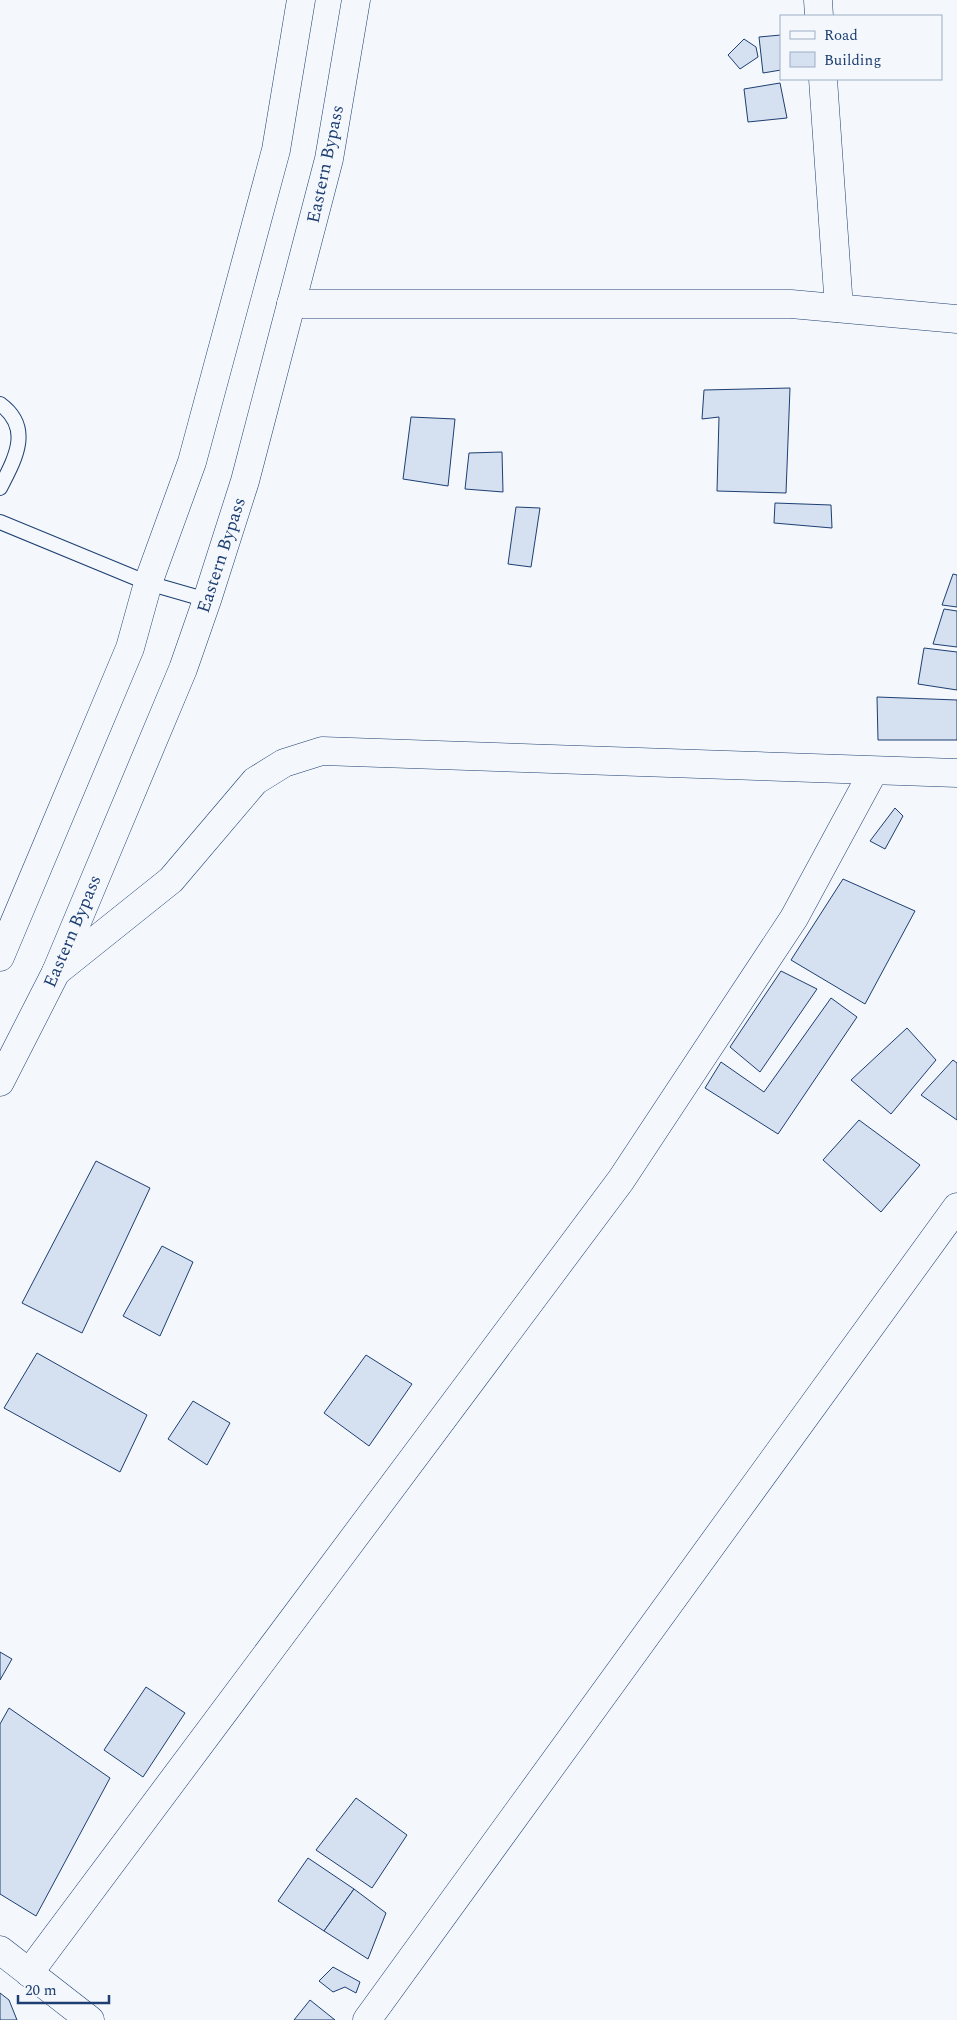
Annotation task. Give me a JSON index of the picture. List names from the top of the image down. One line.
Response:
{"streets":{"street":["Eastern Bypass"]},"legend":["Road","Building"],"scale_bar":"20 m"}
